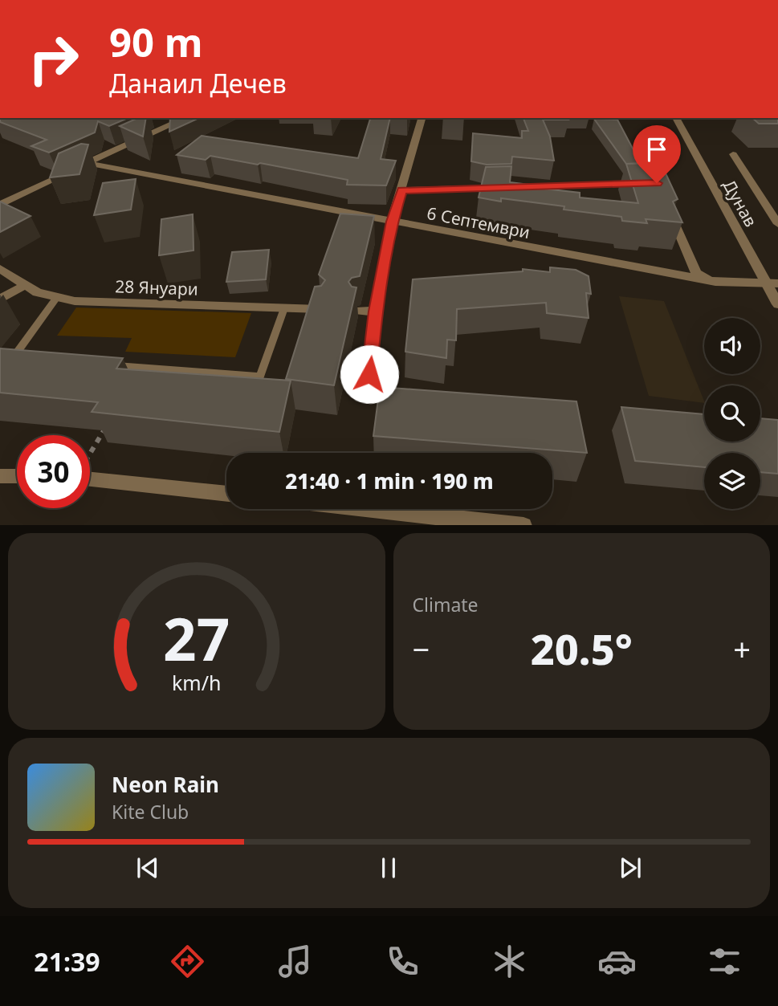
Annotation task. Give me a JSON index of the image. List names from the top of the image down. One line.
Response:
{"streets":{"street":["Дунав","6 Септември","28 Януари"]},"crossings":[["Дунав","6 Септември"]],"page":{"turn":["90 m","Данаил Дечев"],"limit":"30","trip":"21:40 · 1 min · 190 m","tile":"Climate","heat":["−","20.5°","+"],"song":["Neon Rain","Kite Club"],"tabs":"21:39","gauge":["27","km/h"]}}
